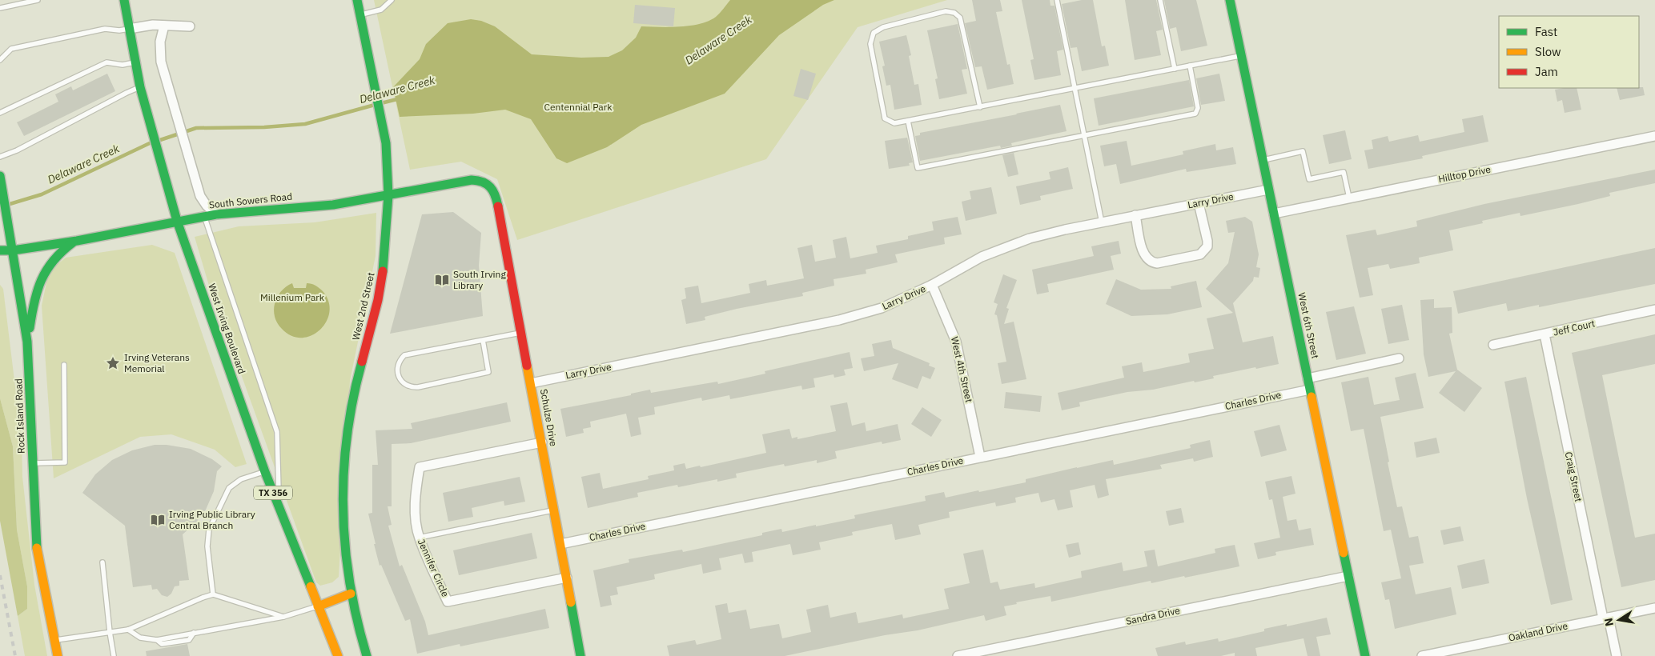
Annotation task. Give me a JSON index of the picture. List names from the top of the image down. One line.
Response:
{"streets":{"street":["Hilltop Drive","South Sowers Road","Larry Drive","West 2nd Street","West 6th Street","Jeff Court","West Irving Boulevard","West 4th Street","Charles Drive","Rock Island Road","Schulze Drive","Craig Street","TX 356","Jennifer Circle","Sandra Drive","Oakland Drive"]},"crossings":[["Hilltop Drive","West 6th Street"],["South Sowers Road","West 2nd Street"],["South Sowers Road","West Irving Boulevard"],["South Sowers Road","Rock Island Road"],["South Sowers Road","Schulze Drive"],["Larry Drive","West 6th Street"],["Larry Drive","West 4th Street"],["Larry Drive","Schulze Drive"],["West 6th Street","Charles Drive"],["West 6th Street","Sandra Drive"],["Jeff Court","Craig Street"],["West 4th Street","Charles Drive"],["Charles Drive","Schulze Drive"],["Schulze Drive","Jennifer Circle"],["Craig Street","Oakland Drive"]],"water":["Delaware Creek"],"parks":["Centennial Park","Millenium Park"],"places":{"library":["South Irving Library","Irving Public Library Central Branch"],"place":["Irving Veterans Memorial"]},"legend":["Fast","Slow","Jam"],"north":"left"}
